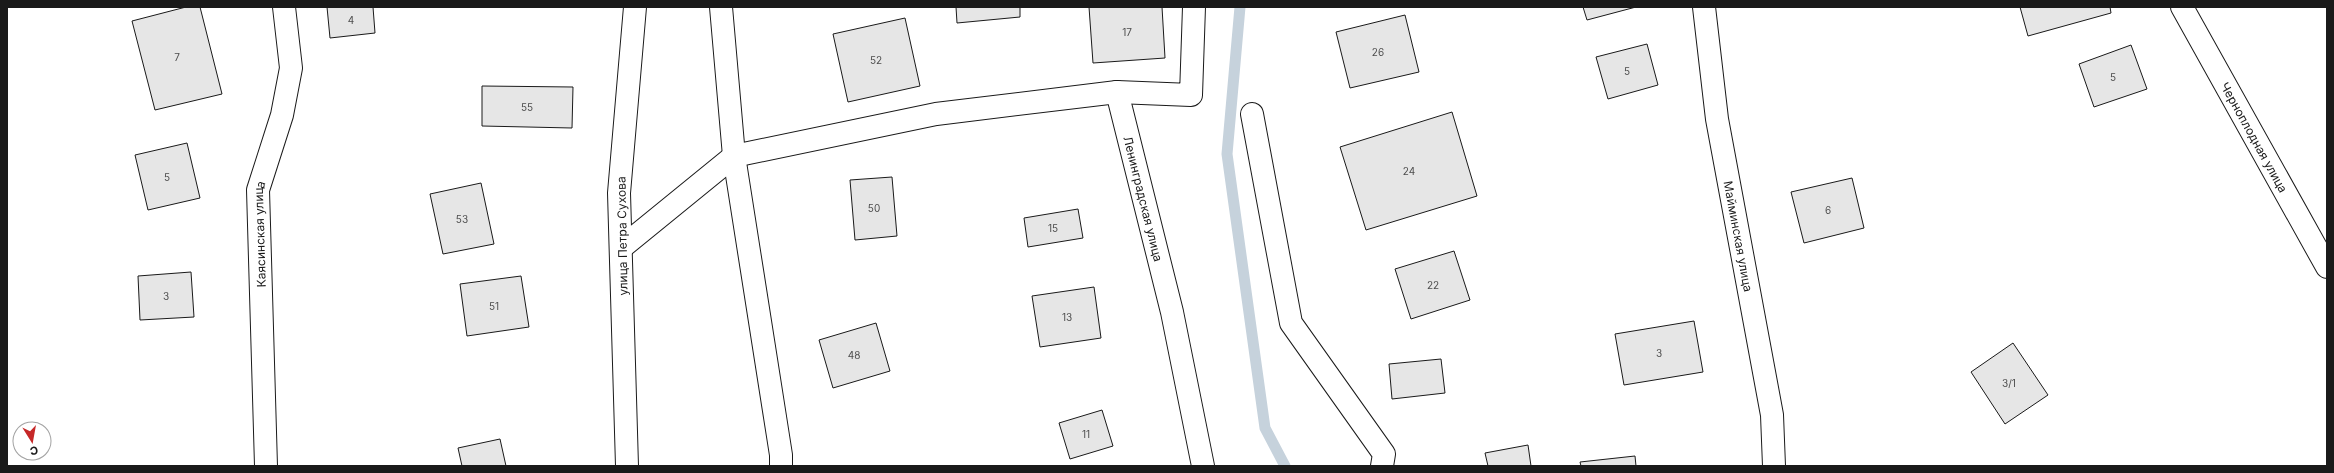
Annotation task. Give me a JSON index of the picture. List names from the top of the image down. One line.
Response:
{"streets":{"street":["Черноплодная улица","Ленинградская улица","Каясинская улица","улица Петра Сухова","Майминская улица"]},"house_numbers":["4","17","26","7","52","5","5","55","24","5","50","6","53","15","22","3","51","13","3","48","3/1","11"],"north":"bottom"}
